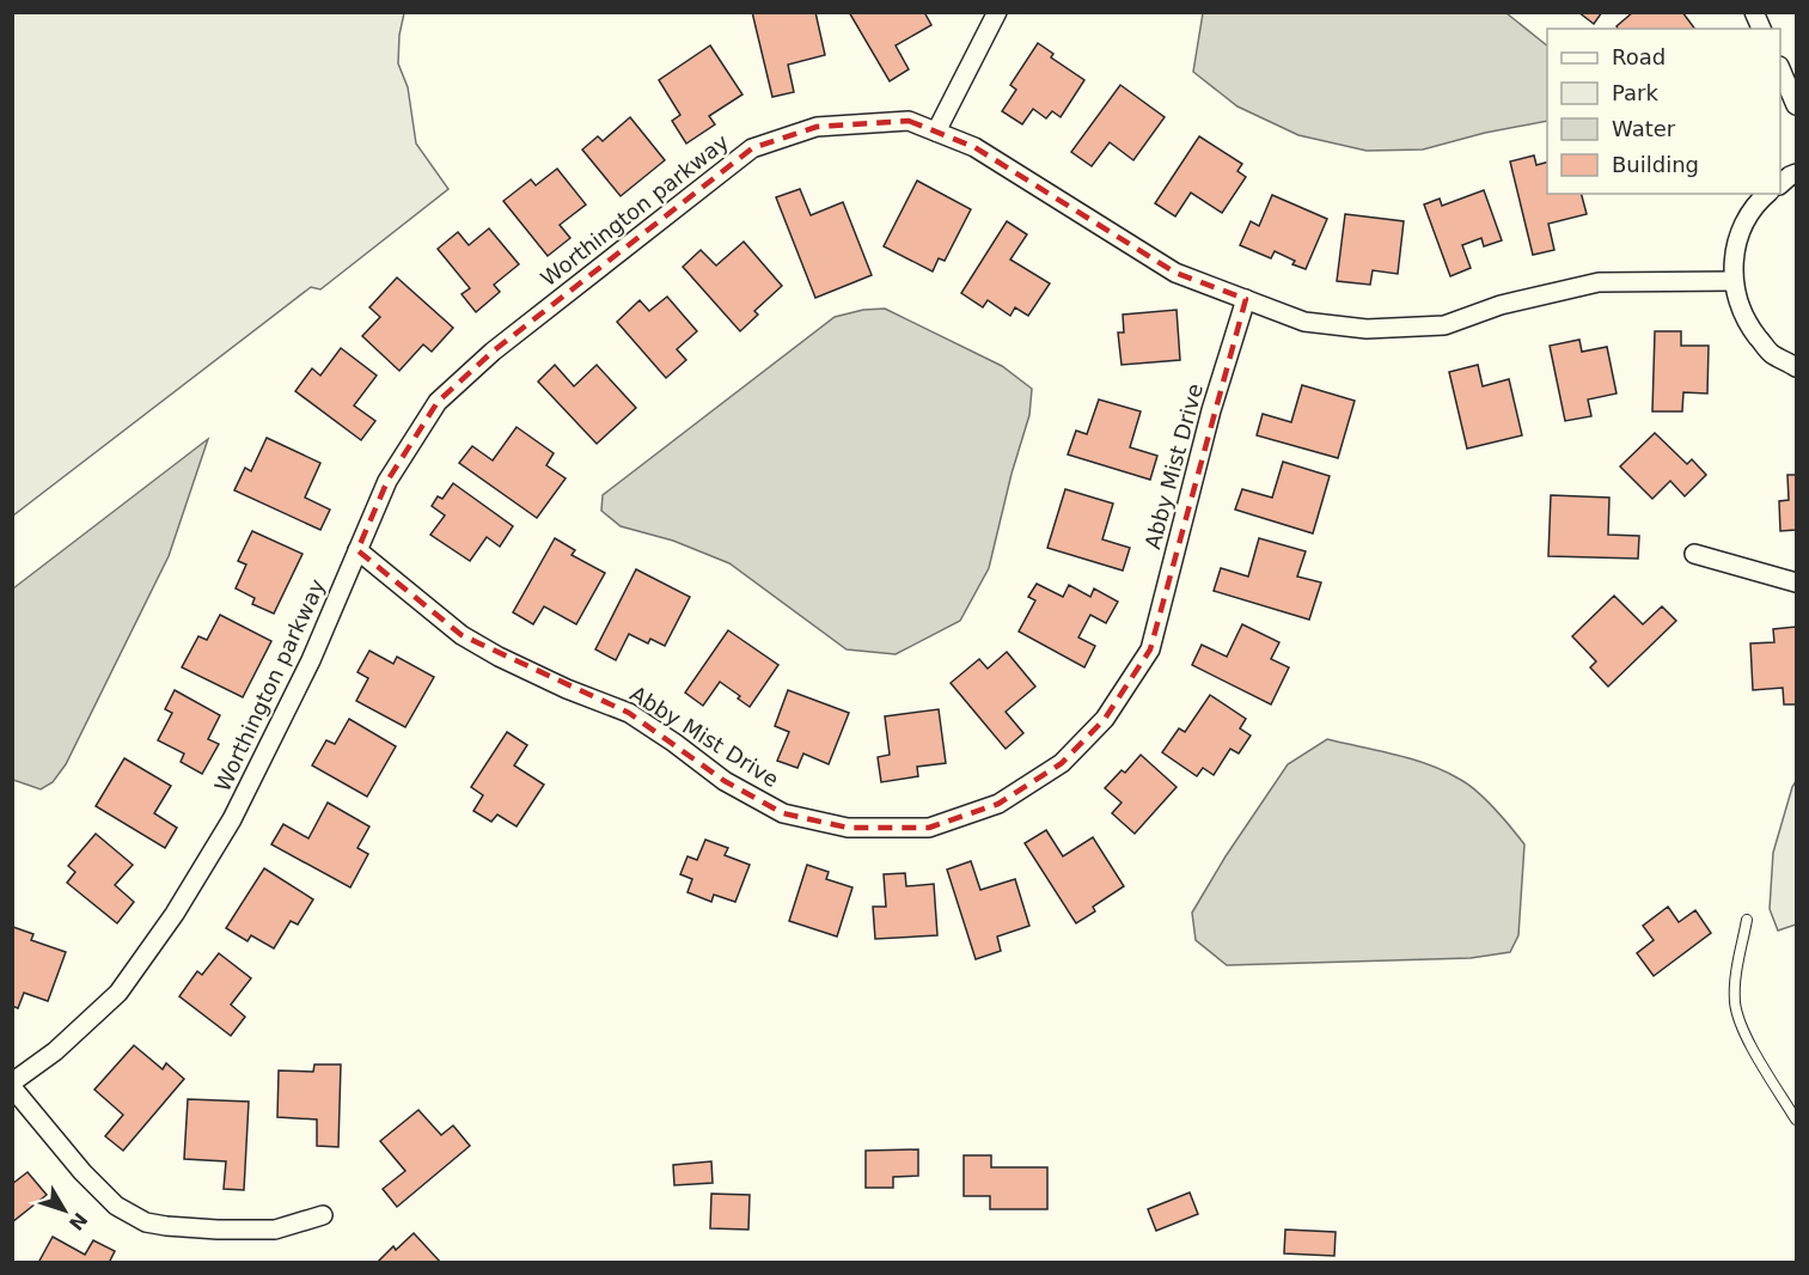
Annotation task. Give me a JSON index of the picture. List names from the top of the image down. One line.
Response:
{"streets":{"street":["Worthington parkway","Abby Mist Drive"]},"crossings":[["Worthington parkway","Abby Mist Drive"]],"legend":["Road","Park","Water","Building"],"north":"bottom right"}
